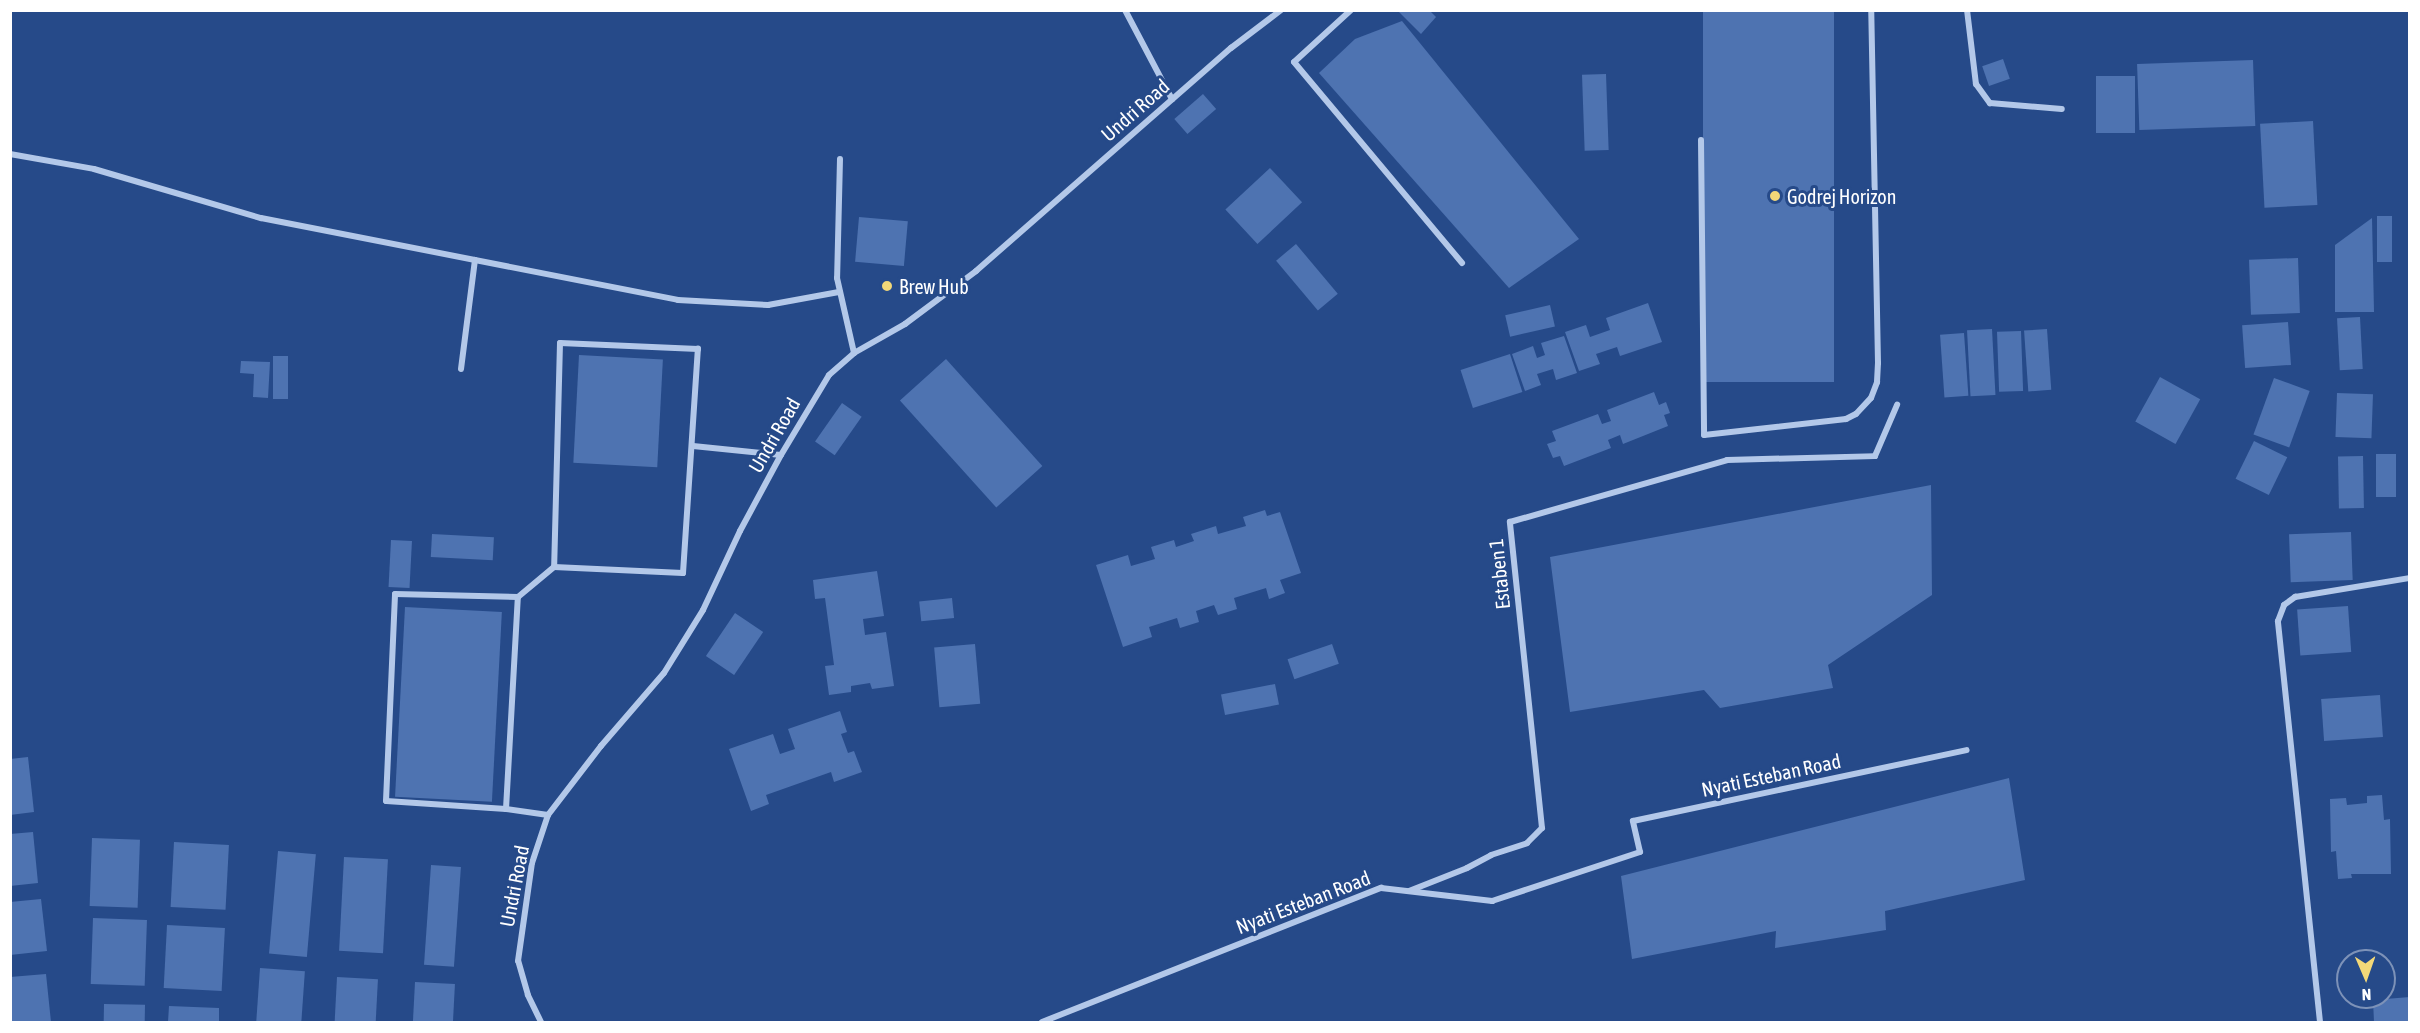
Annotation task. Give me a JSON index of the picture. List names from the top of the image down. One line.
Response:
{"streets":{"street":["Undri Road","Estaben 1","Nyati Esteban Road"]},"crossings":[["Estaben 1","Nyati Esteban Road"]],"places":["Godrej Horizon","Brew Hub"],"north":"bottom"}
